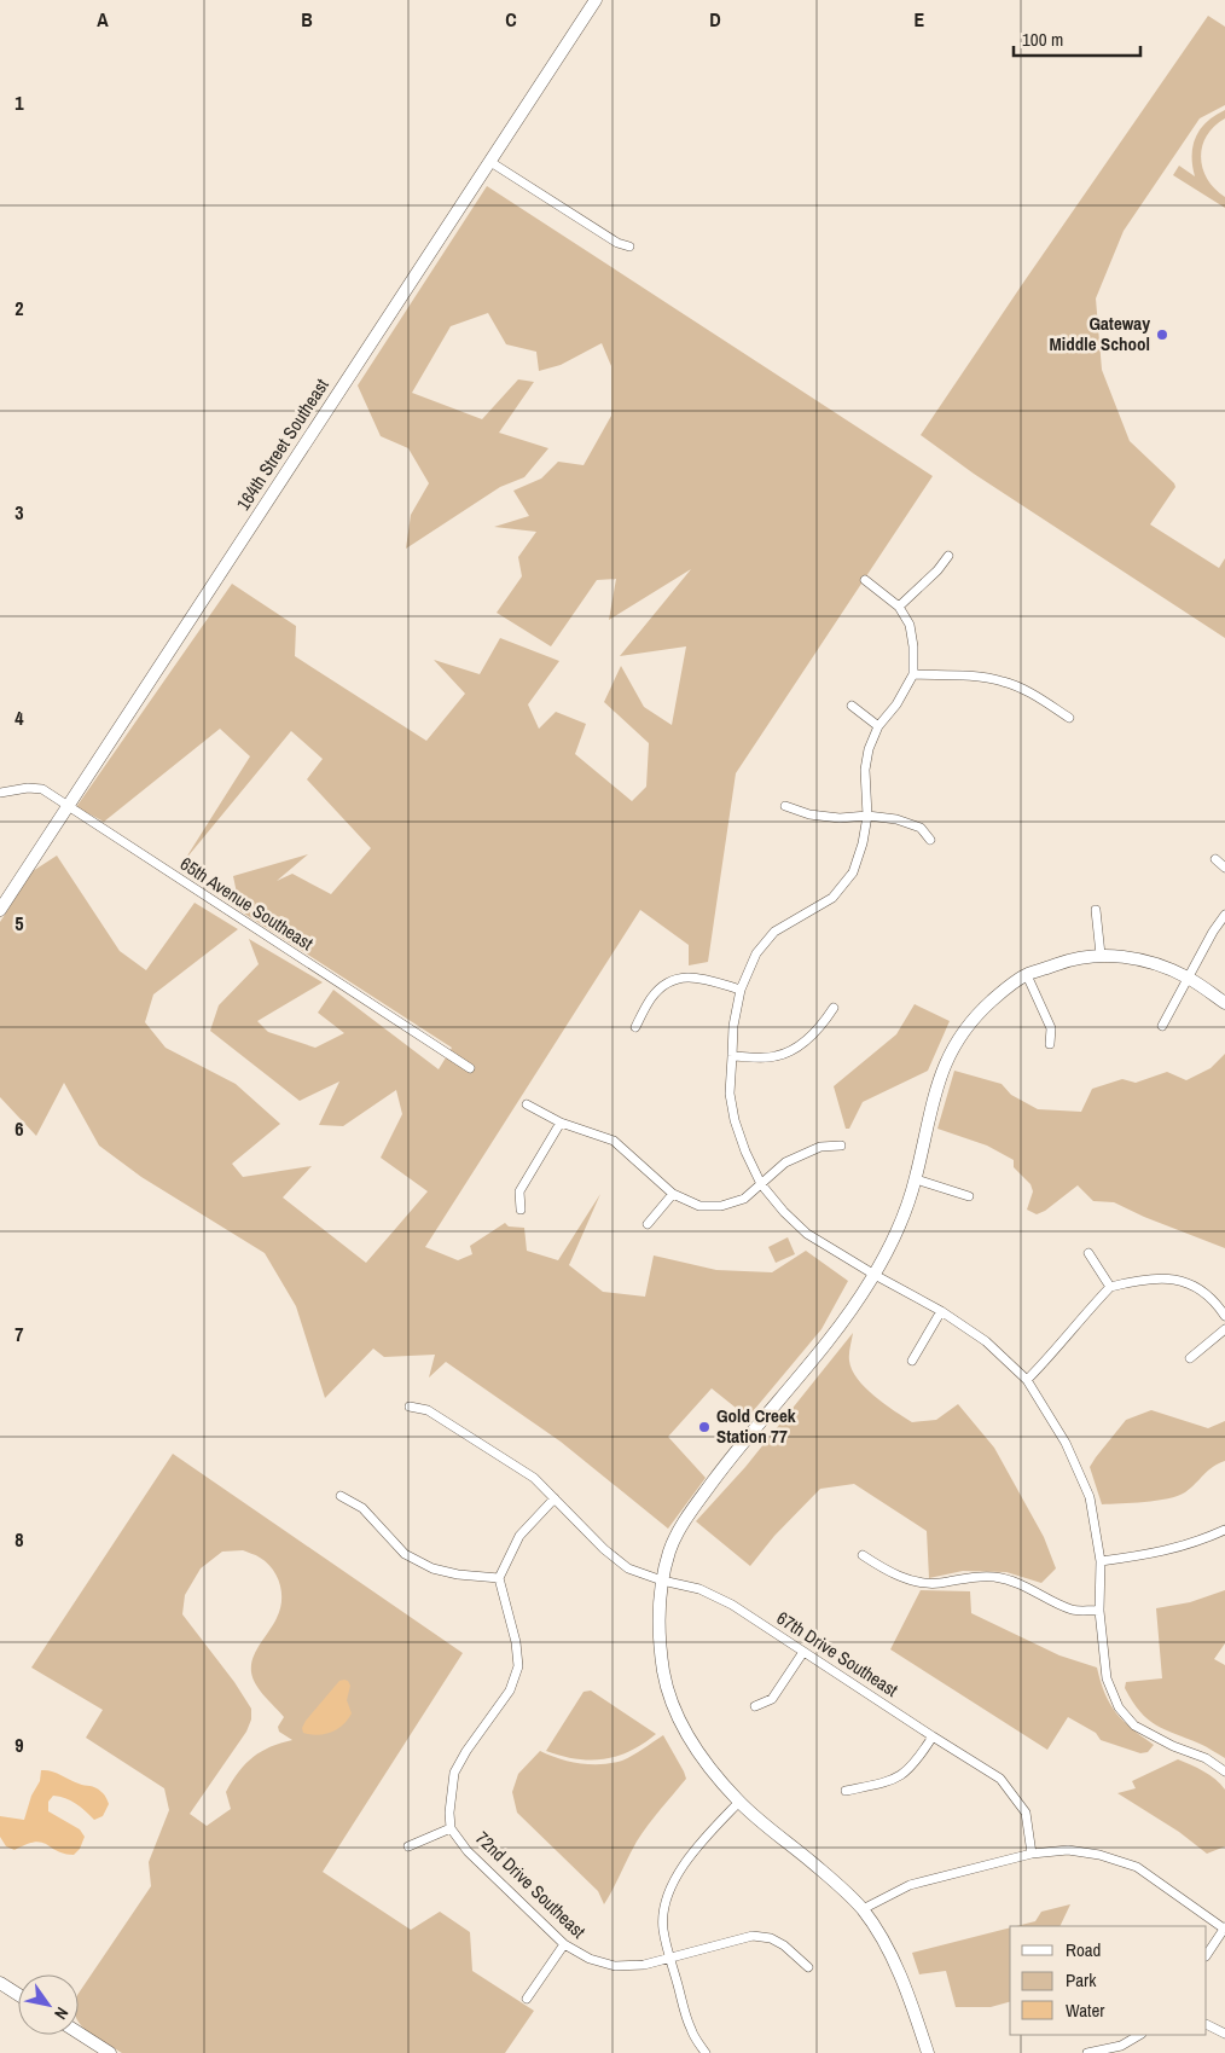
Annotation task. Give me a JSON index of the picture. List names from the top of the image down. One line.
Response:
{"streets":{"street":["164th Street Southeast","65th Avenue Southeast","67th Drive Southeast","72nd Drive Southeast"]},"crossings":[["164th Street Southeast","65th Avenue Southeast"]],"places":["Gateway Middle School","Gold Creek Station 77"],"legend":["Road","Park","Water"],"scale_bar":"100 m","north":"bottom right","grid":{"columns":["A","B","C","D","E"],"rows":["1","2","3","4","5","6","7","8","9"]}}
